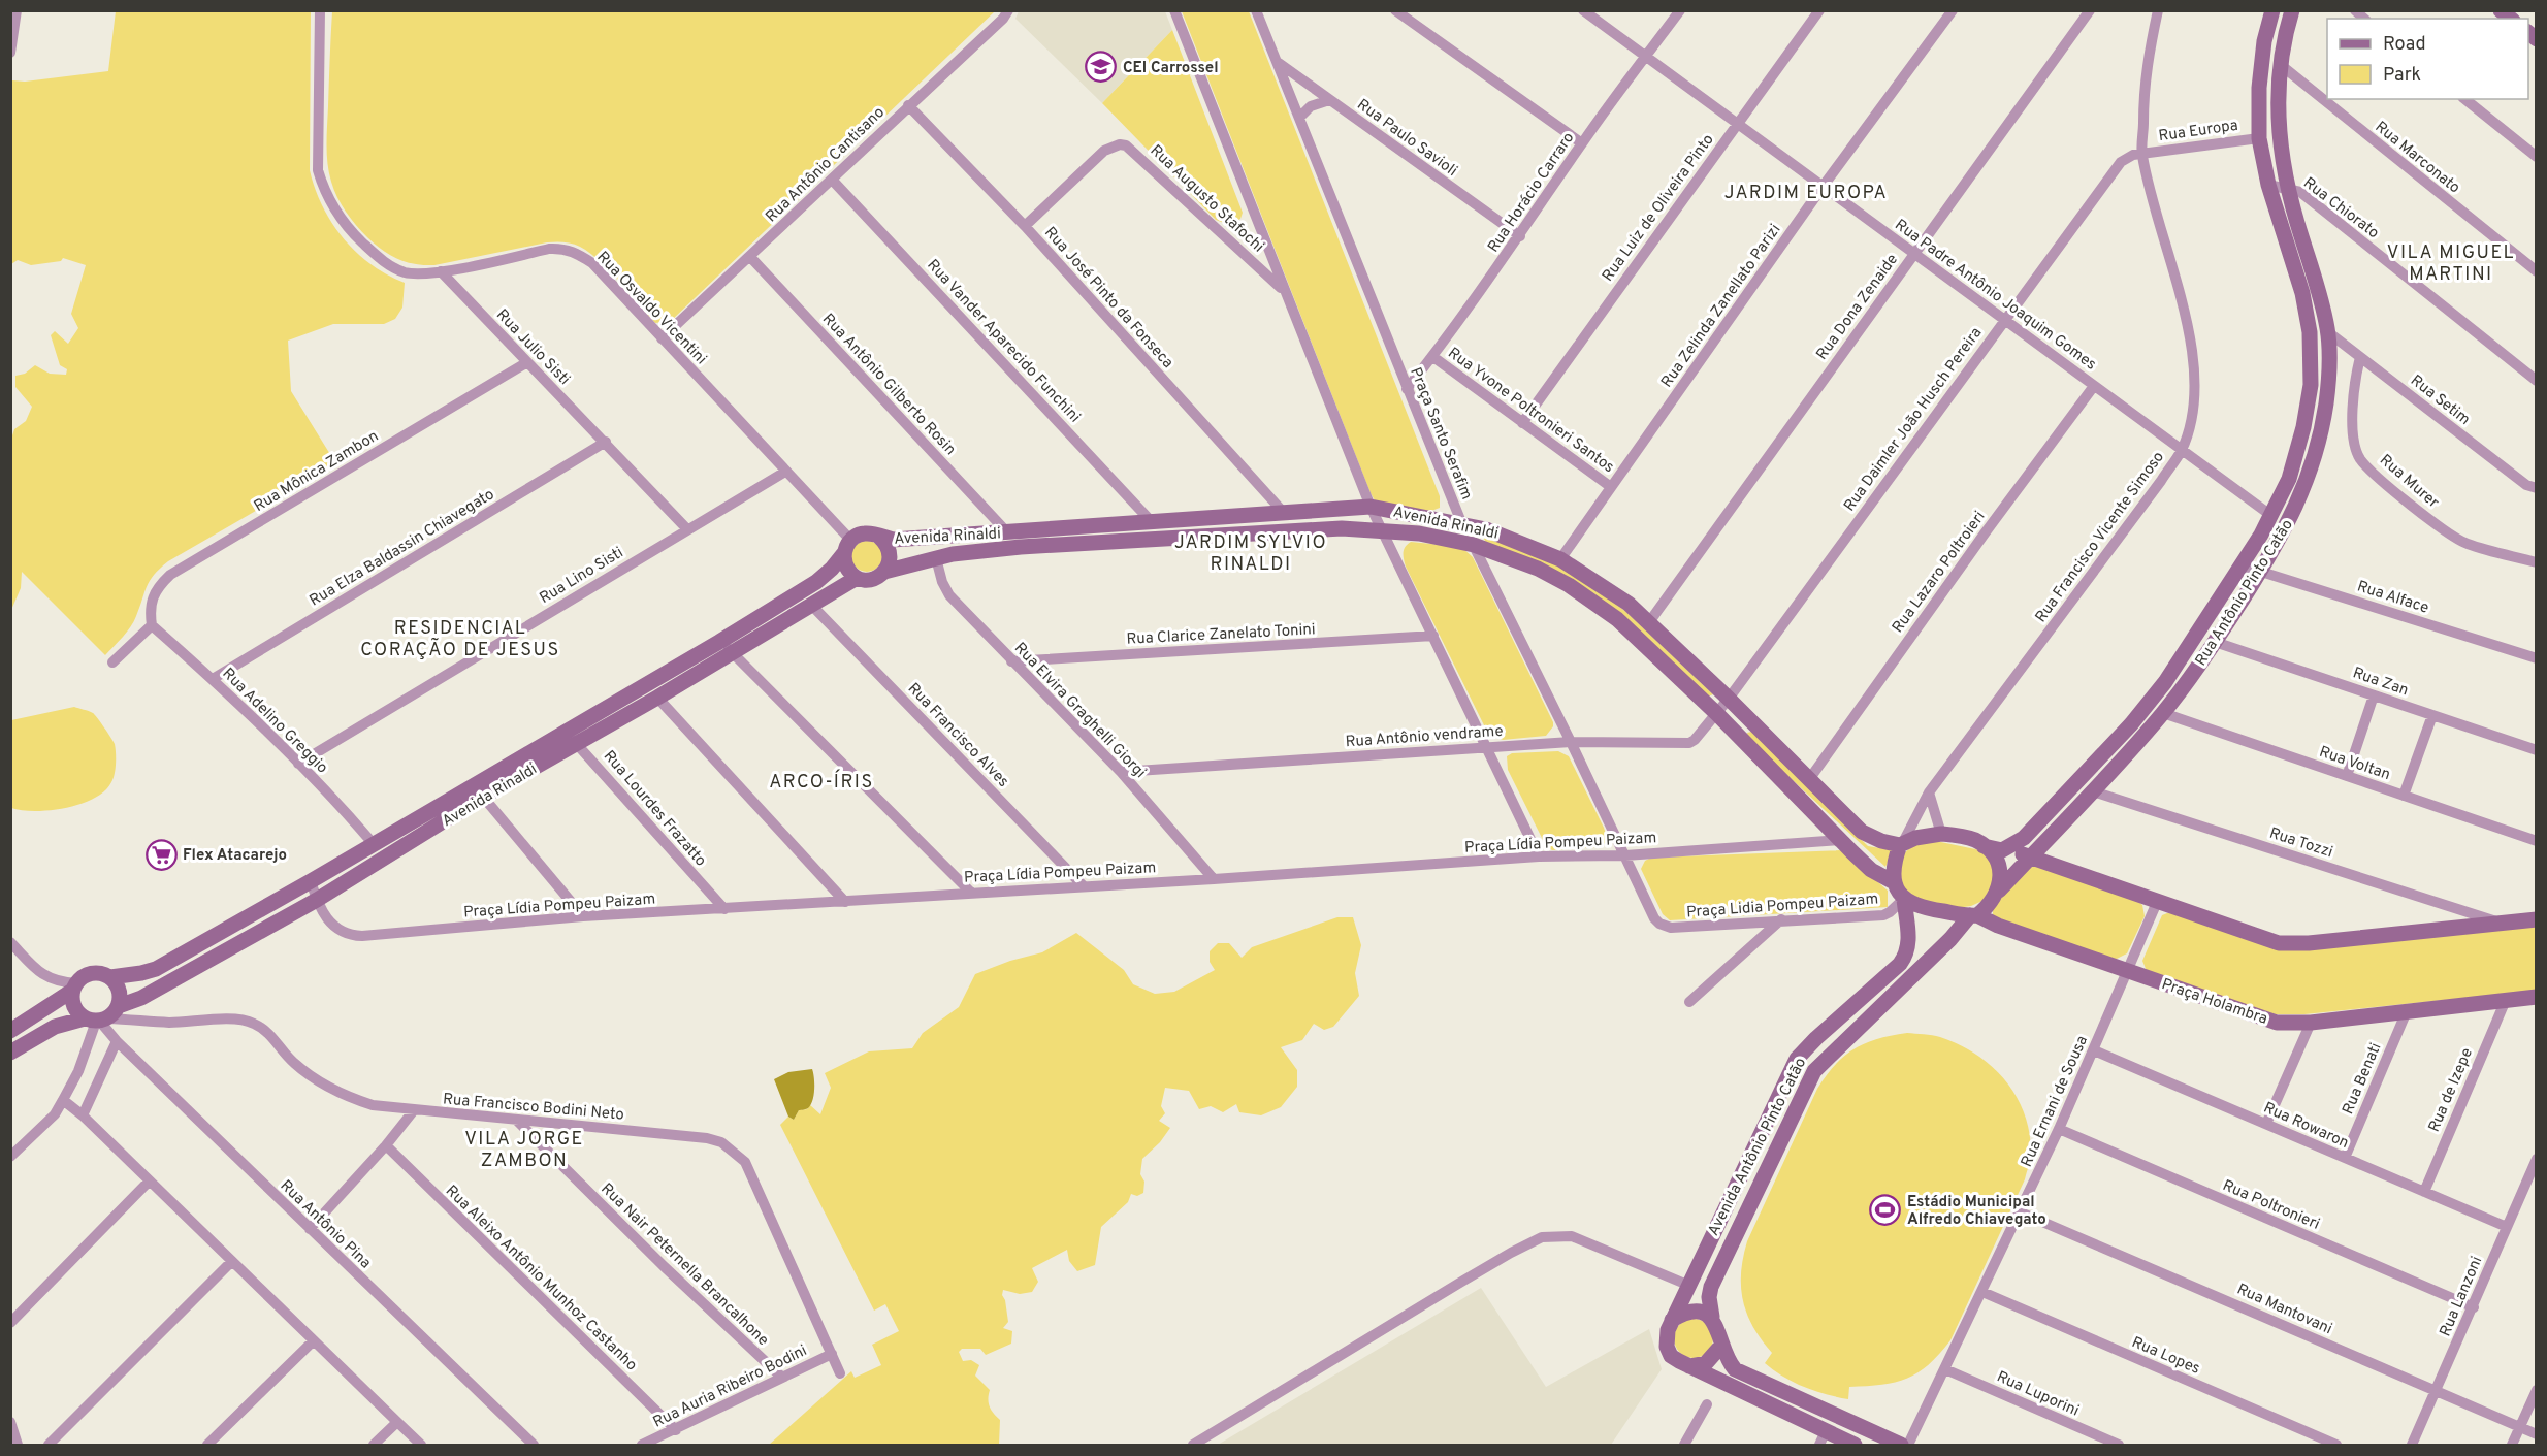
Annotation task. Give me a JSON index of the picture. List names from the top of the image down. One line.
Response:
{"streets":{"main road":["Avenida Rinaldi","Rua Antônio Pinto Catão","Praça Holambra","Avenida Antônio Pinto Catão"],"street":["Rua Europa","Rua Paulo Savioli","Rua Marconato","Rua Antônio Cantisano","Rua Horácio Carraro","Rua Augusto Stafochi","Rua Luiz de Oliveira Pinto","Rua Chiorato","Rua Padre Antônio Joaquim Gomes","Rua José Pinto da Fonseca","Rua Zelinda Zanellato Parizi","Rua Dona Zenaide","Rua Osvaldo Vicentini","Rua Vander Aparecido Funchini","Rua Julio Sisti","Rua Antônio Gilberto Rosin","Rua Setim","Rua Yvone Poltronieri Santos","Rua Daimler João Husch Pereira","Praça Santo Serafim","Rua Mônica Zambon","Rua Murer","Rua Francisco Vicente Simoso","Rua Elza Baldassin Chiavegato","Rua Lazaro Poltroieri","Rua Lino Sisti","Rua Alface","Rua Clarice Zanelato Tonini","Rua Zan","Rua Elvira Graghelli Giorgi","Rua Adelino Greggio","Rua Francisco Alves","Rua Antônio vendrame","Rua Voltan","Rua Lourdes Frazatto","Praça Lídia Pompeu Paizam","Rua Tozzi","Praça Lidia Pompeu Paizam","Rua Benati","Rua de Izepe","Rua Ernani de Sousa","Rua Francisco Bodini Neto","Rua Rowaron","Rua Poltronieri","Rua Antônio Pina","Rua Nair Peternella Brancalhone","Rua Aleixo Antônio Munhoz Castanho","Rua Lanzoni","Rua Mantovani","Rua Lopes","Rua Auria Ribeiro Bodini","Rua Luporini"]},"crossings":[["Rua Europa","Rua Daimler João Husch Pereira"],["Rua Europa","Rua Francisco Vicente Simoso"],["Rua Europa","Rua Antônio Pinto Catão"],["Rua Paulo Savioli","Rua Horácio Carraro"],["Rua Paulo Savioli","Praça Santo Serafim"],["Rua Marconato","Rua Antônio Pinto Catão"],["Rua Antônio Cantisano","Rua José Pinto da Fonseca"],["Rua Antônio Cantisano","Rua Osvaldo Vicentini"],["Rua Antônio Cantisano","Rua Vander Aparecido Funchini"],["Rua Antônio Cantisano","Rua Antônio Gilberto Rosin"],["Rua Horácio Carraro","Rua Padre Antônio Joaquim Gomes"],["Rua Horácio Carraro","Rua Yvone Poltronieri Santos"],["Rua Horácio Carraro","Praça Santo Serafim"],["Rua Augusto Stafochi","Rua José Pinto da Fonseca"],["Rua Luiz de Oliveira Pinto","Rua Padre Antônio Joaquim Gomes"],["Rua Luiz de Oliveira Pinto","Rua Yvone Poltronieri Santos"],["Rua Chiorato","Rua Antônio Pinto Catão"],["Rua Padre Antônio Joaquim Gomes","Rua Zelinda Zanellato Parizi"],["Rua Padre Antônio Joaquim Gomes","Rua Dona Zenaide"],["Rua Padre Antônio Joaquim Gomes","Rua Daimler João Husch Pereira"],["Rua Padre Antônio Joaquim Gomes","Rua Francisco Vicente Simoso"],["Rua Padre Antônio Joaquim Gomes","Rua Lazaro Poltroieri"],["Rua Padre Antônio Joaquim Gomes","Rua Antônio Pinto Catão"],["Rua José Pinto da Fonseca","Avenida Rinaldi"],["Rua Zelinda Zanellato Parizi","Rua Yvone Poltronieri Santos"],["Rua Zelinda Zanellato Parizi","Avenida Rinaldi"],["Rua Dona Zenaide","Avenida Rinaldi"],["Rua Osvaldo Vicentini","Rua Julio Sisti"],["Rua Osvaldo Vicentini","Avenida Rinaldi"],["Rua Osvaldo Vicentini","Rua Lino Sisti"],["Rua Vander Aparecido Funchini","Avenida Rinaldi"],["Rua Julio Sisti","Rua Mônica Zambon"],["Rua Julio Sisti","Rua Elza Baldassin Chiavegato"],["Rua Julio Sisti","Rua Lino Sisti"],["Rua Antônio Gilberto Rosin","Avenida Rinaldi"],["Rua Setim","Rua Murer"],["Rua Setim","Rua Antônio Pinto Catão"],["Rua Daimler João Husch Pereira","Avenida Rinaldi"],["Rua Daimler João Husch Pereira","Rua Francisco Vicente Simoso"],["Rua Daimler João Husch Pereira","Rua Antônio vendrame"],["Praça Santo Serafim","Avenida Rinaldi"],["Praça Santo Serafim","Rua Antônio vendrame"],["Praça Santo Serafim","Praça Lídia Pompeu Paizam"],["Praça Santo Serafim","Praça Lidia Pompeu Paizam"],["Rua Mônica Zambon","Rua Adelino Greggio"],["Avenida Rinaldi","Rua Francisco Vicente Simoso"],["Avenida Rinaldi","Rua Lazaro Poltroieri"],["Avenida Rinaldi","Rua Antônio Pinto Catão"],["Avenida Rinaldi","Rua Elvira Graghelli Giorgi"],["Avenida Rinaldi","Rua Adelino Greggio"],["Avenida Rinaldi","Rua Francisco Alves"],["Avenida Rinaldi","Rua Antônio vendrame"],["Avenida Rinaldi","Rua Lourdes Frazatto"],["Avenida Rinaldi","Praça Lídia Pompeu Paizam"],["Avenida Rinaldi","Praça Lidia Pompeu Paizam"],["Avenida Rinaldi","Praça Holambra"],["Avenida Rinaldi","Rua Francisco Bodini Neto"],["Avenida Rinaldi","Avenida Antônio Pinto Catão"],["Avenida Rinaldi","Rua Antônio Pina"],["Rua Francisco Vicente Simoso","Rua Antônio Pinto Catão"],["Rua Francisco Vicente Simoso","Praça Lidia Pompeu Paizam"],["Rua Francisco Vicente Simoso","Praça Holambra"],["Rua Francisco Vicente Simoso","Avenida Antônio Pinto Catão"],["Rua Elza Baldassin Chiavegato","Rua Adelino Greggio"],["Rua Lino Sisti","Rua Adelino Greggio"],["Rua Antônio Pinto Catão","Rua Alface"],["Rua Antônio Pinto Catão","Rua Zan"],["Rua Antônio Pinto Catão","Rua Voltan"],["Rua Antônio Pinto Catão","Rua Tozzi"],["Rua Antônio Pinto Catão","Praça Lidia Pompeu Paizam"],["Rua Antônio Pinto Catão","Praça Holambra"],["Rua Antônio Pinto Catão","Avenida Antônio Pinto Catão"],["Rua Clarice Zanelato Tonini","Rua Elvira Graghelli Giorgi"],["Rua Elvira Graghelli Giorgi","Rua Antônio vendrame"],["Rua Elvira Graghelli Giorgi","Praça Lídia Pompeu Paizam"],["Rua Francisco Alves","Praça Lídia Pompeu Paizam"],["Rua Lourdes Frazatto","Praça Lídia Pompeu Paizam"],["Praça Lídia Pompeu Paizam","Praça Lidia Pompeu Paizam"],["Praça Lidia Pompeu Paizam","Praça Holambra"],["Praça Lidia Pompeu Paizam","Avenida Antônio Pinto Catão"],["Praça Holambra","Rua Benati"],["Praça Holambra","Rua de Izepe"],["Praça Holambra","Rua Ernani de Sousa"],["Praça Holambra","Avenida Antônio Pinto Catão"],["Rua Benati","Rua Rowaron"],["Rua de Izepe","Rua Rowaron"],["Rua Ernani de Sousa","Rua Rowaron"],["Rua Ernani de Sousa","Rua Poltronieri"],["Rua Ernani de Sousa","Rua Mantovani"],["Rua Ernani de Sousa","Rua Lopes"],["Rua Ernani de Sousa","Rua Luporini"],["Rua Francisco Bodini Neto","Rua Antônio Pina"],["Rua Francisco Bodini Neto","Rua Nair Peternella Brancalhone"],["Rua Francisco Bodini Neto","Rua Auria Ribeiro Bodini"],["Rua Rowaron","Rua Lanzoni"],["Rua Poltronieri","Rua Lanzoni"],["Rua Nair Peternella Brancalhone","Rua Auria Ribeiro Bodini"],["Rua Aleixo Antônio Munhoz Castanho","Rua Auria Ribeiro Bodini"],["Rua Lanzoni","Rua Mantovani"]],"districts":["JARDIM EUROPA","VILA MIGUEL MARTINI","JARDIM SYLVIO RINALDI","RESIDENCIAL CORAÇÃO DE JESUS","ARCO-ÍRIS","VILA JORGE ZAMBON"],"places":{"school or university":["CEI Carrossel"],"supermarket":["Flex Atacarejo"],"sports":["Estádio Municipal Alfredo Chiavegato"]},"legend":["Road","Park"]}
